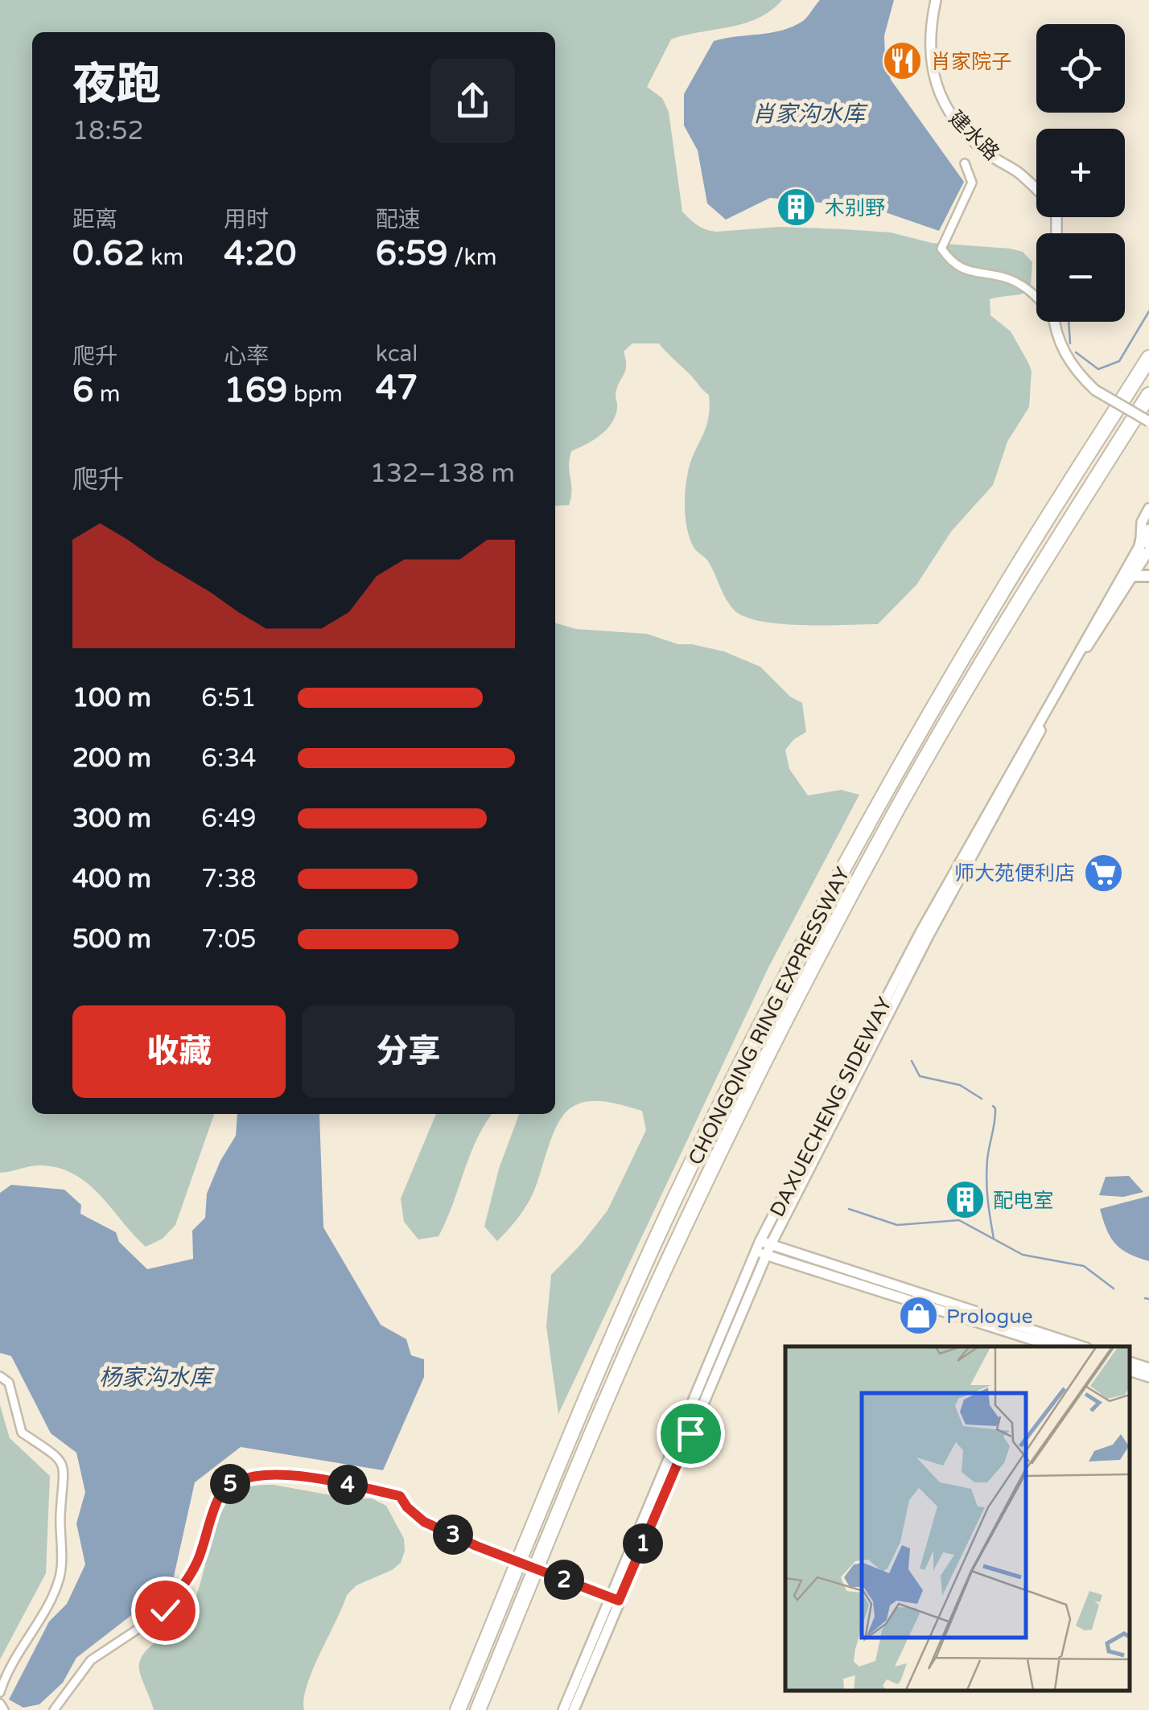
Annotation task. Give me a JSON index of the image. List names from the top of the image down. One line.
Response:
{"streets":{"highway":["CHONGQING RING EXPRESSWAY"],"street":["建水路","DAXUECHENG SIDEWAY"]},"water":["肖家沟水库","杨家沟水库"],"places":{"restaurant":["肖家院子"],"building":["木别野","配电室"],"supermarket":["师大苑便利店"],"shop":["Prologue"]},"page":{"map_buttons":["+","−"],"heading":["夜跑","18:52"],"stats":[["距离","0.62 km"],["用时","4:20"],["配速","6:59 /km"],["爬升","6 m"],["心率","169 bpm"],["kcal","47"]],"chart":["爬升","132–138 m"],"list":[{"name":"100 m","note":"6:51"},{"name":"200 m","note":"6:34"},{"name":"300 m","note":"6:49"},{"name":"400 m","note":"7:38"},{"name":"500 m","note":"7:05"}],"buttons":["收藏","分享"],"pins":["5","4","3","1","2"]}}
